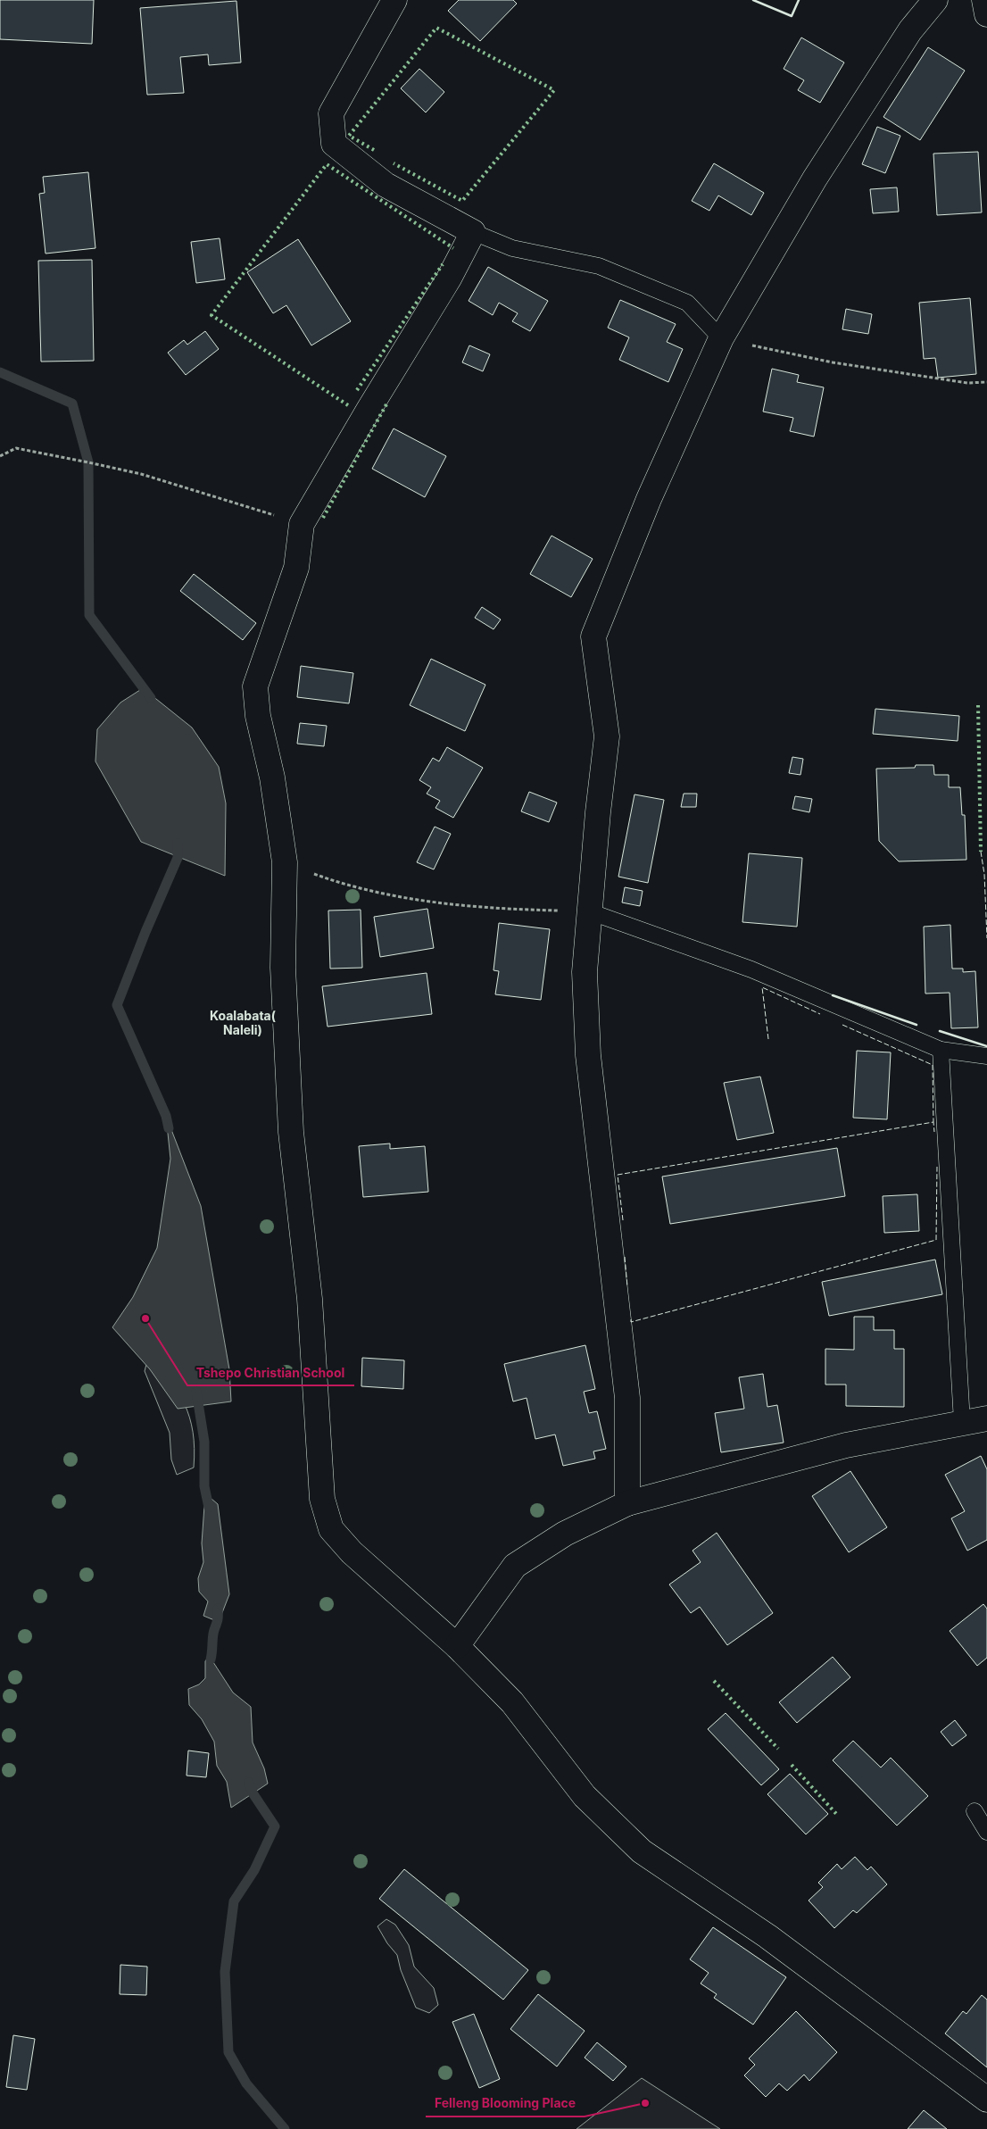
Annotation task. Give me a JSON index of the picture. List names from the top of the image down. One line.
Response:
{"districts":["Koalabata( Naleli)"],"places":["Tshepo Christian School","Felleng Blooming Place"]}
